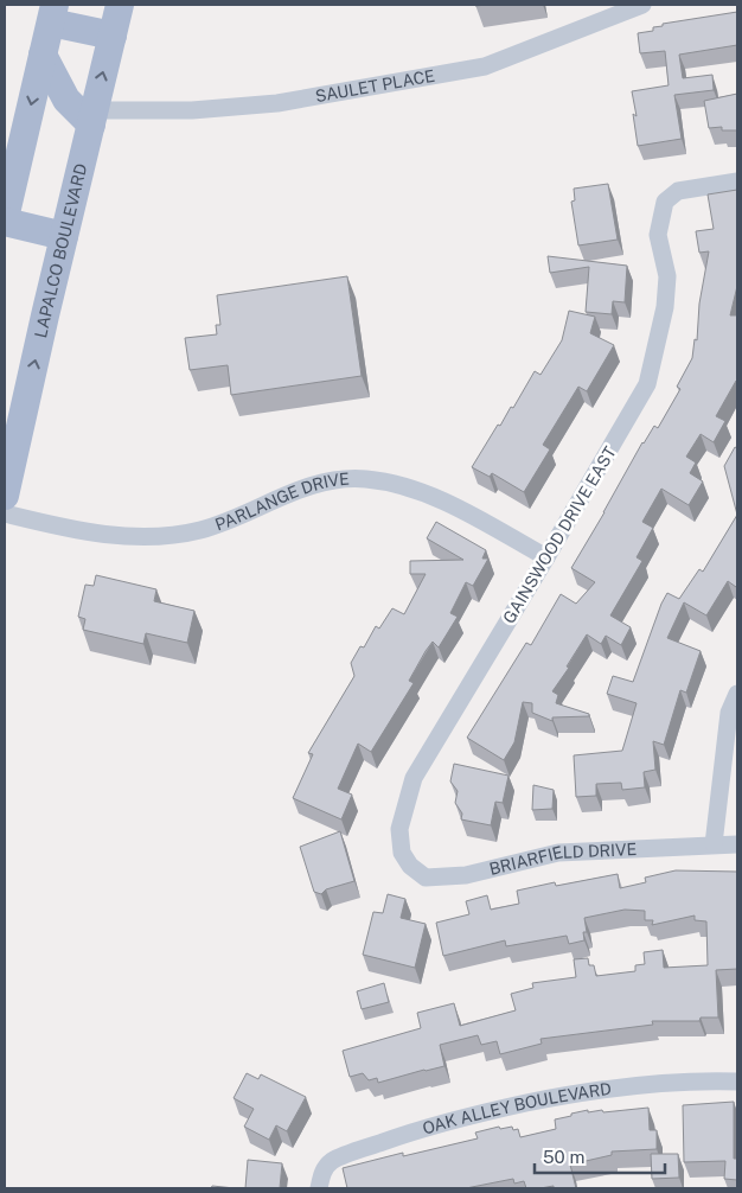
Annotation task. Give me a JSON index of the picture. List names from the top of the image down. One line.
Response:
{"streets":{"main road":["LAPALCO BOULEVARD"],"street":["SAULET PLACE","PARLANGE DRIVE","GAINSWOOD DRIVE EAST","BRIARFIELD DRIVE","OAK ALLEY BOULEVARD"]},"crossings":[["SAULET PLACE","LAPALCO BOULEVARD"],["PARLANGE DRIVE","GAINSWOOD DRIVE EAST"],["GAINSWOOD DRIVE EAST","BRIARFIELD DRIVE"]],"one_way":["LAPALCO BOULEVARD"],"scale_bar":"50 m"}
